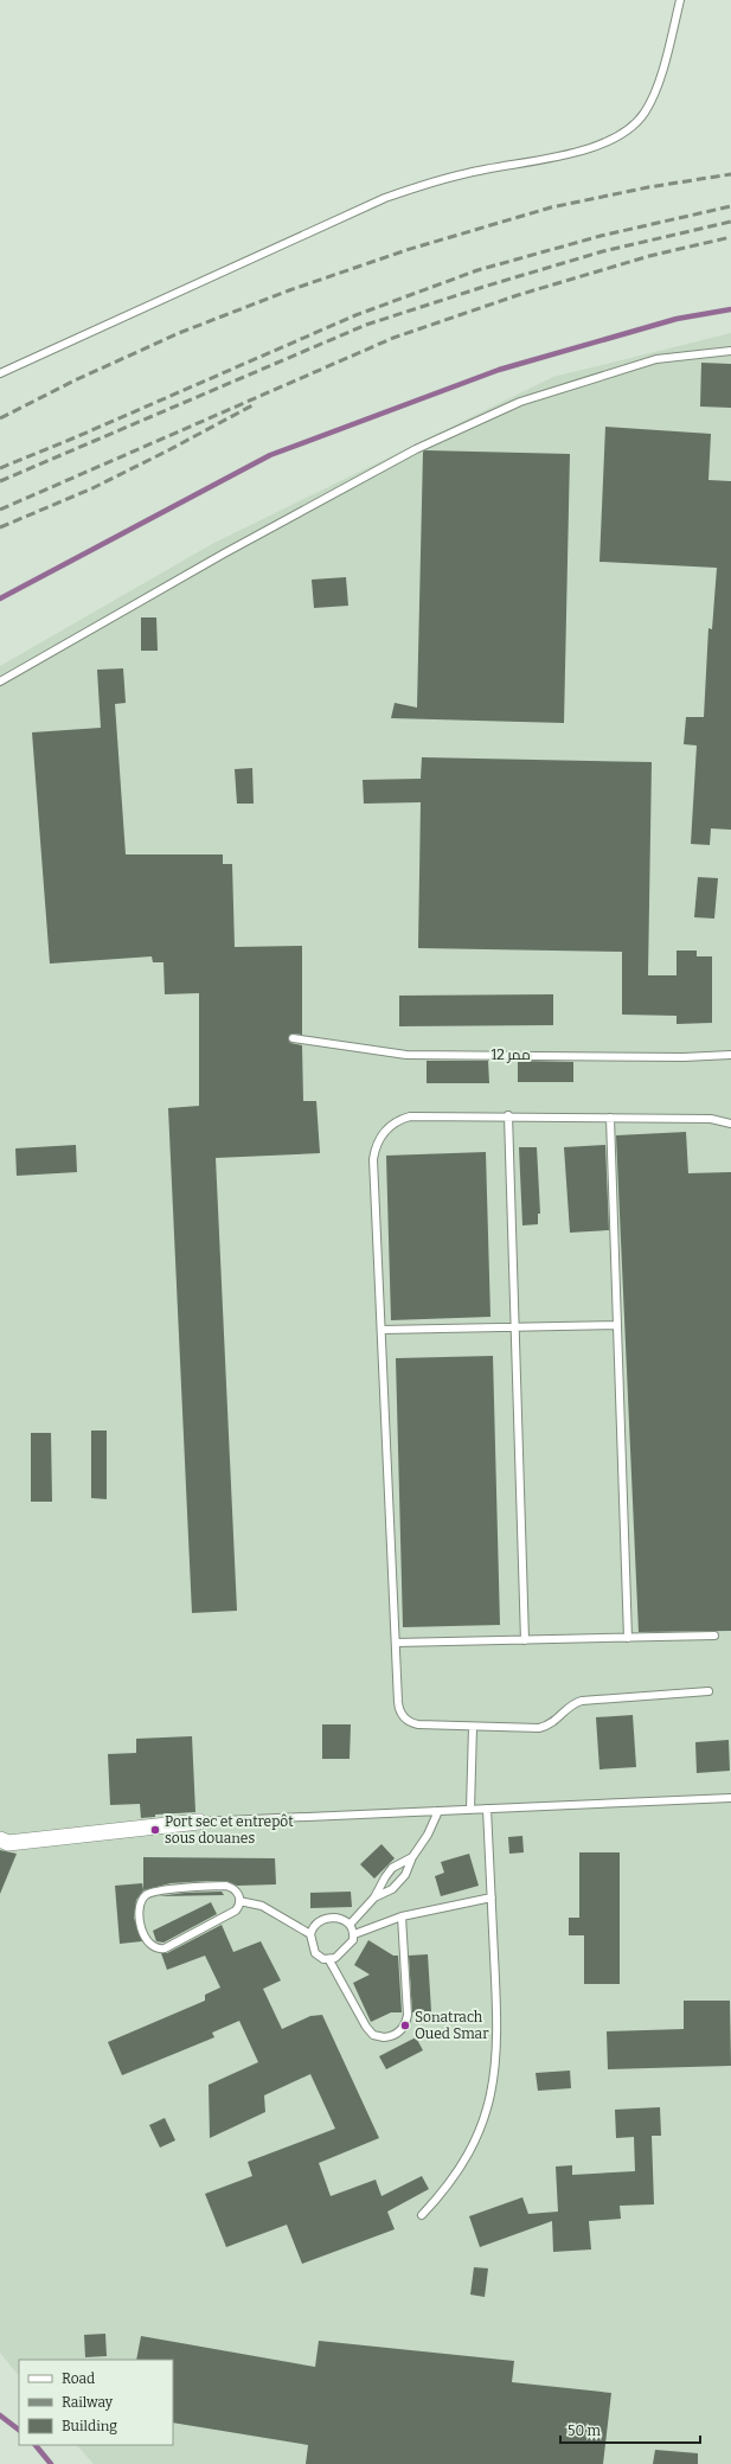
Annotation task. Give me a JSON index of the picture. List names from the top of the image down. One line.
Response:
{"streets":{"lane":["ممر 12"]},"places":["Port sec et entrepôt sous douanes","Sonatrach Oued Smar"],"legend":["Road","Railway","Building"],"scale_bar":"50 m"}
